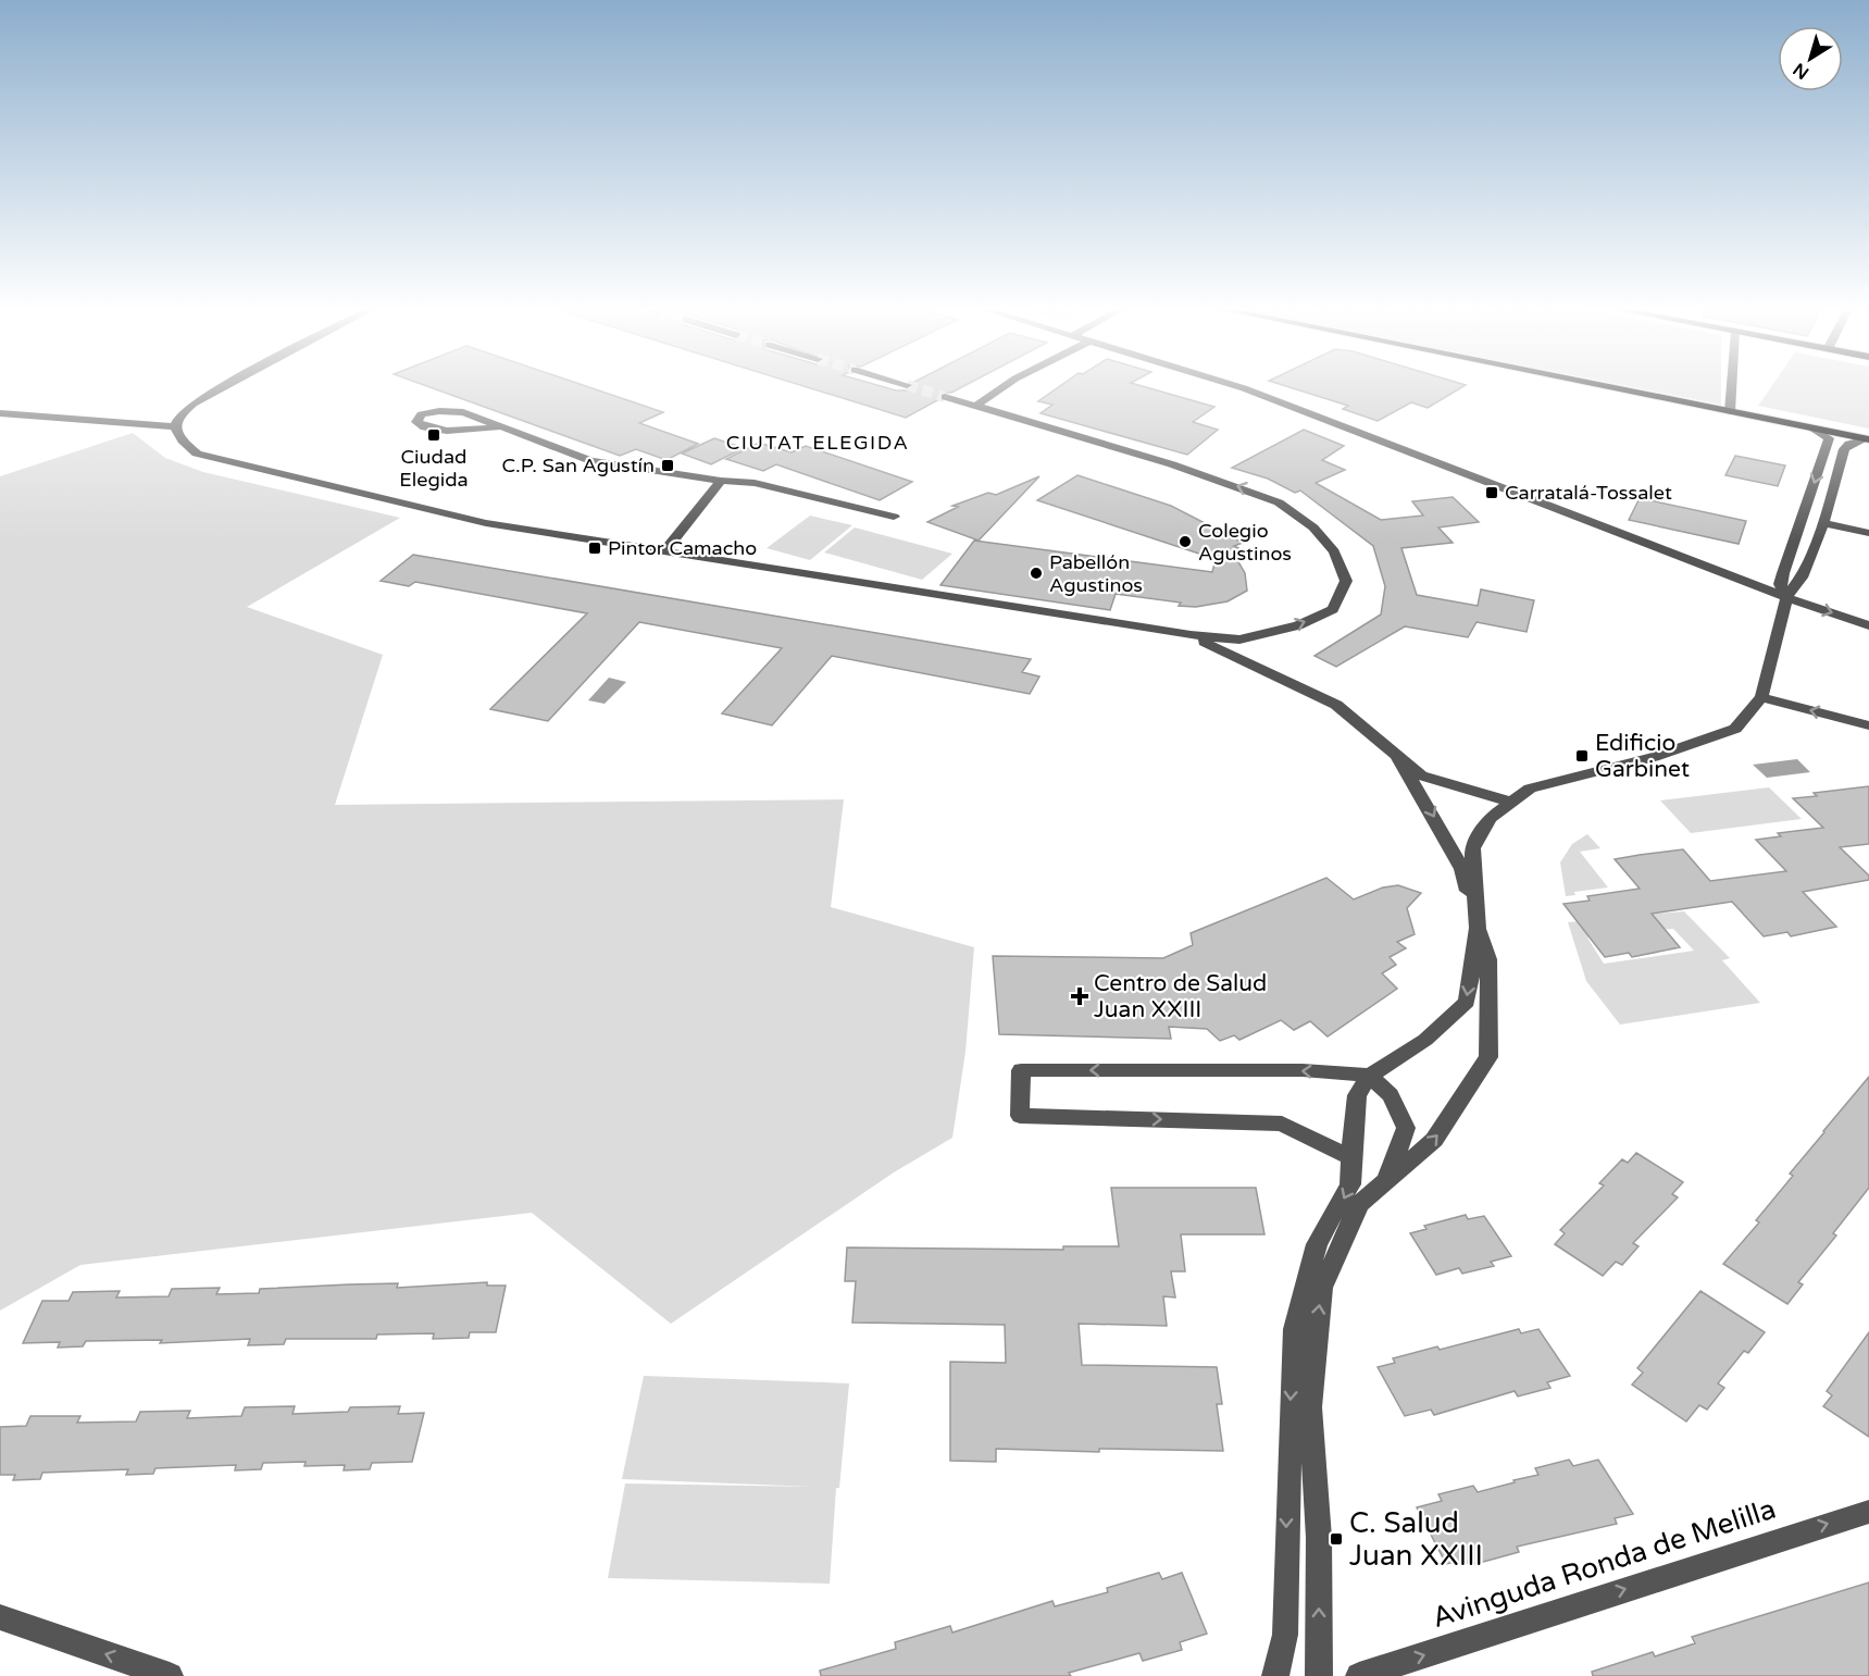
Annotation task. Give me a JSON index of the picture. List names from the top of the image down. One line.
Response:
{"streets":{"street":["Avinguda Ronda de Melilla"]},"one_way":["Avinguda Ronda de Melilla"],"districts":["CIUTAT ELEGIDA"],"places":{"transit":["Ciudad Elegida","C.P. San Agustín","Carratalá-Tossalet","Pintor Camacho","Edificio Garbinet","C. Salud Juan XXIII"],"other":["Colegio Agustinos","Pabellón Agustinos"],"health":["Centro de Salud Juan XXIII"]},"north":"bottom left"}
